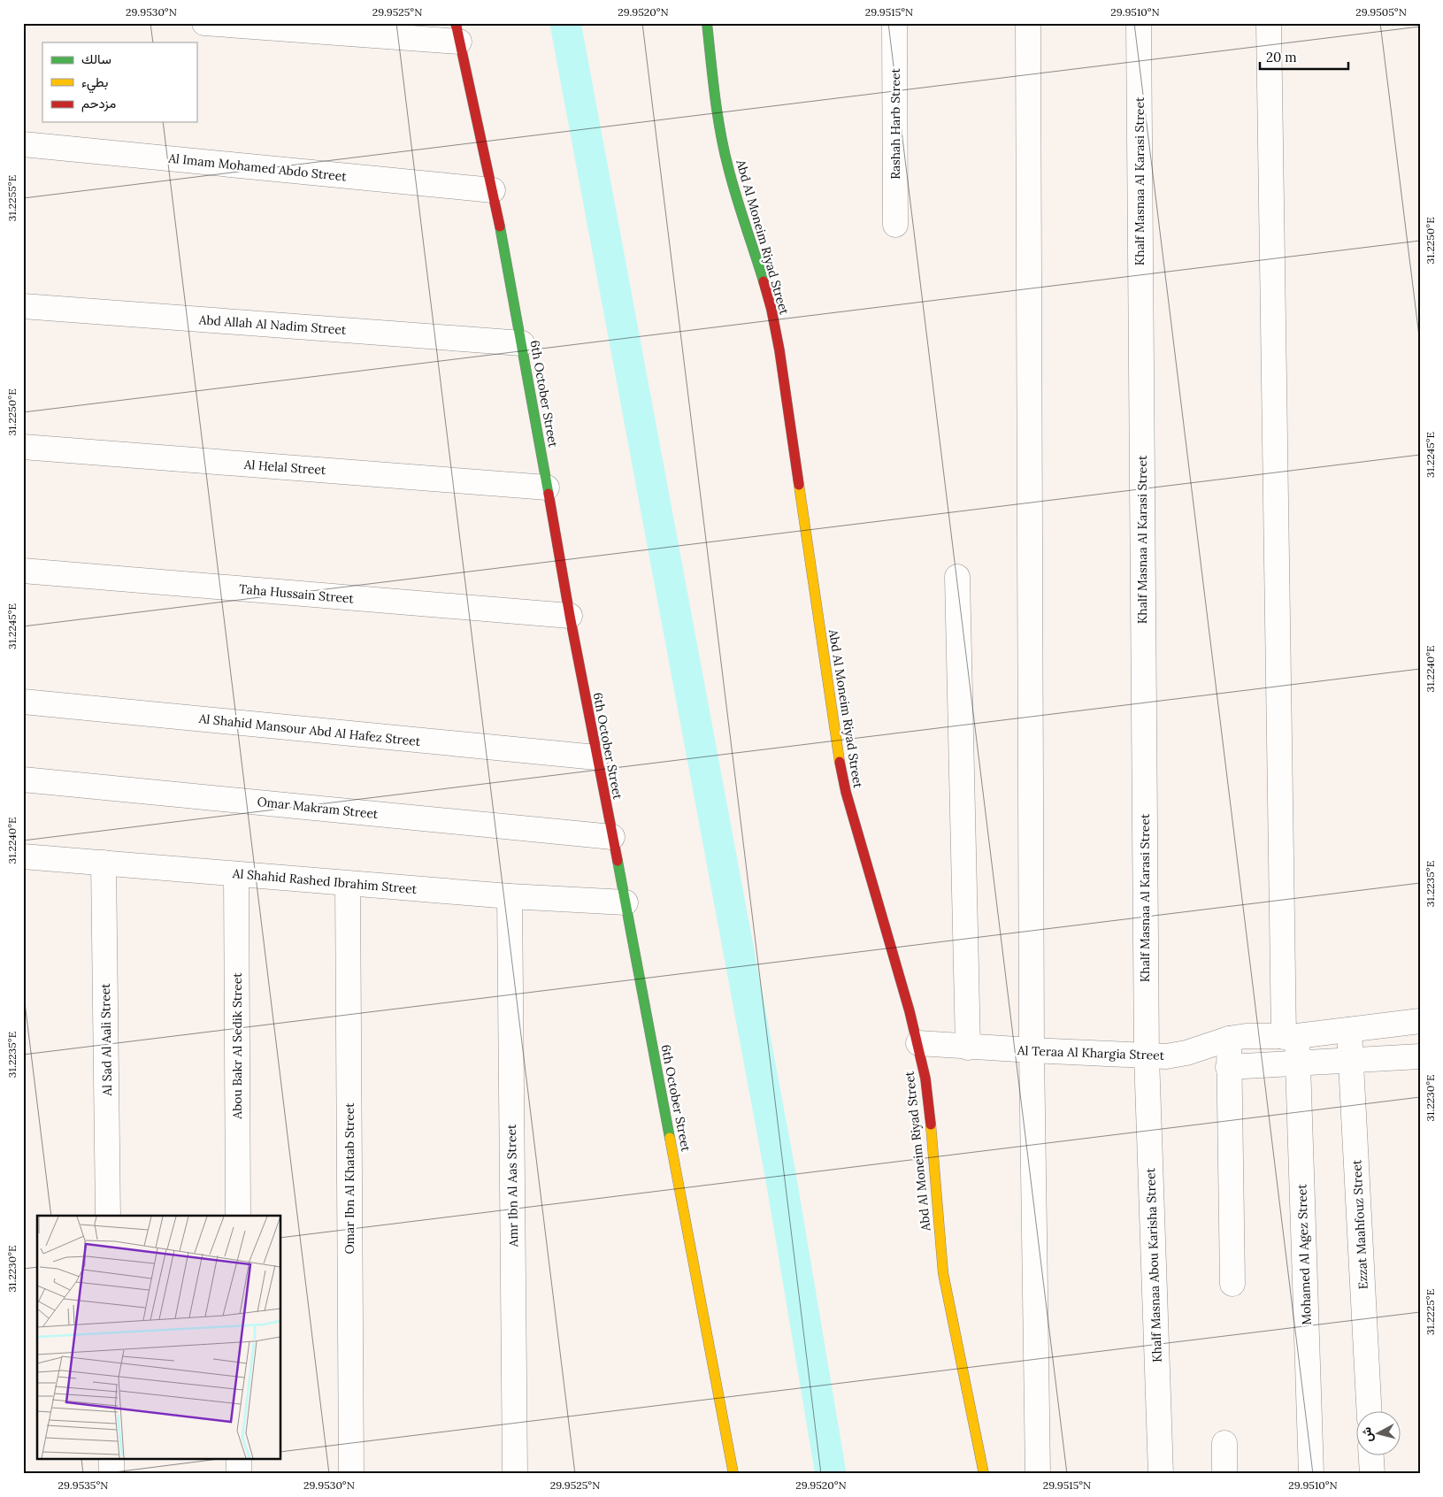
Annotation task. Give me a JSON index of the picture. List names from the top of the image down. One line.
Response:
{"streets":{"main road":["Abd Al Moneim Riyad Street","6th October Street"],"street":["Rashah Harb Street","Al Imam Mohamed Abdo Street","Khalf Masnaa Al Karasi Street","Abd Allah Al Nadim Street","Al Helal Street","Taha Hussain Street","Al Shahid Mansour Abd Al Hafez Street","Omar Makram Street","Al Shahid Rashed Ibrahim Street","Al Sad Al Aali Street","Abou Bakr Al Sedik Street","Al Teraa Al Khargia Street","Omar Ibn Al Khatab Street","Amr Ibn Al Aas Street","Ezzat Maahfouz Street","Mohamed Al Agez Street","Khalf Masnaa Abou Karisha Street"]},"crossings":[["Al Imam Mohamed Abdo Street","6th October Street"],["Khalf Masnaa Al Karasi Street","Al Teraa Al Khargia Street"],["Khalf Masnaa Al Karasi Street","Khalf Masnaa Abou Karisha Street"],["Abd Al Moneim Riyad Street","Al Teraa Al Khargia Street"],["Abd Allah Al Nadim Street","6th October Street"],["6th October Street","Al Helal Street"],["6th October Street","Taha Hussain Street"],["6th October Street","Al Shahid Mansour Abd Al Hafez Street"],["6th October Street","Omar Makram Street"],["6th October Street","Al Shahid Rashed Ibrahim Street"],["Al Shahid Rashed Ibrahim Street","Al Sad Al Aali Street"],["Al Shahid Rashed Ibrahim Street","Abou Bakr Al Sedik Street"],["Al Shahid Rashed Ibrahim Street","Omar Ibn Al Khatab Street"],["Al Shahid Rashed Ibrahim Street","Amr Ibn Al Aas Street"],["Al Teraa Al Khargia Street","Ezzat Maahfouz Street"],["Al Teraa Al Khargia Street","Mohamed Al Agez Street"],["Al Teraa Al Khargia Street","Khalf Masnaa Abou Karisha Street"]],"legend":["سالك","بطيء","مزدحم"],"scale_bar":"20 m","north":"left","coordinates":["29.9530°N","29.9525°N","29.9520°N","29.9515°N","29.9510°N","29.9505°N","31.2255°E","31.2250°E","31.2245°E","31.2240°E","31.2235°E","31.2230°E","31.2225°E","29.9535°N"]}
